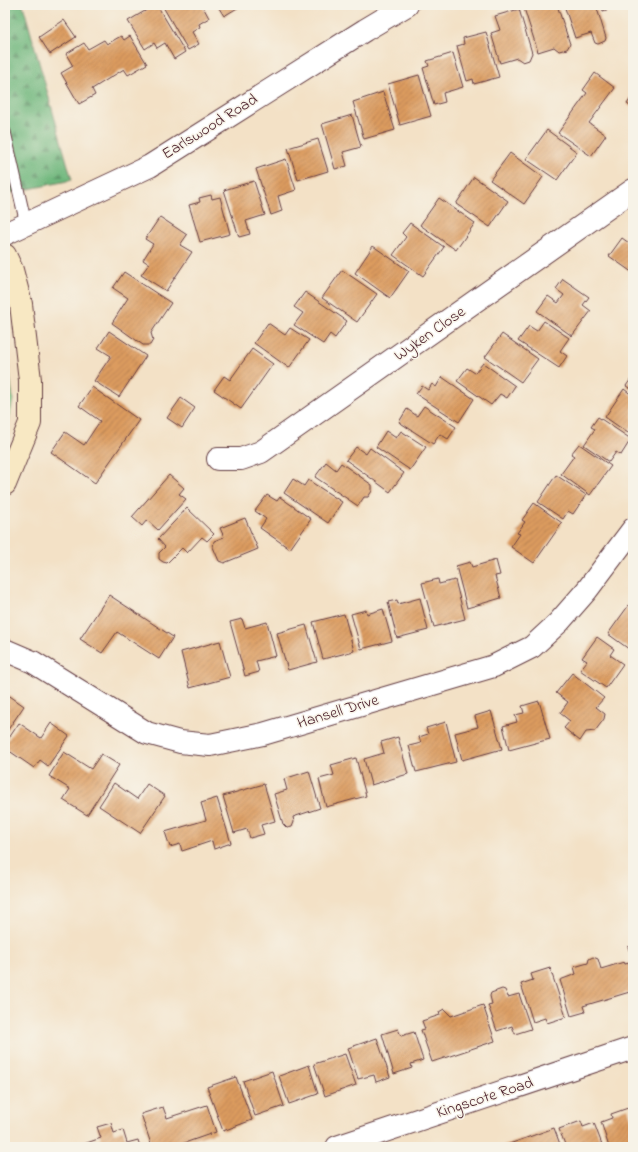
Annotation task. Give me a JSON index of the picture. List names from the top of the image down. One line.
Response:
{"streets":{"street":["Earlswood Road","Wyken Close","Hansell Drive","Kingscote Road"]}}
